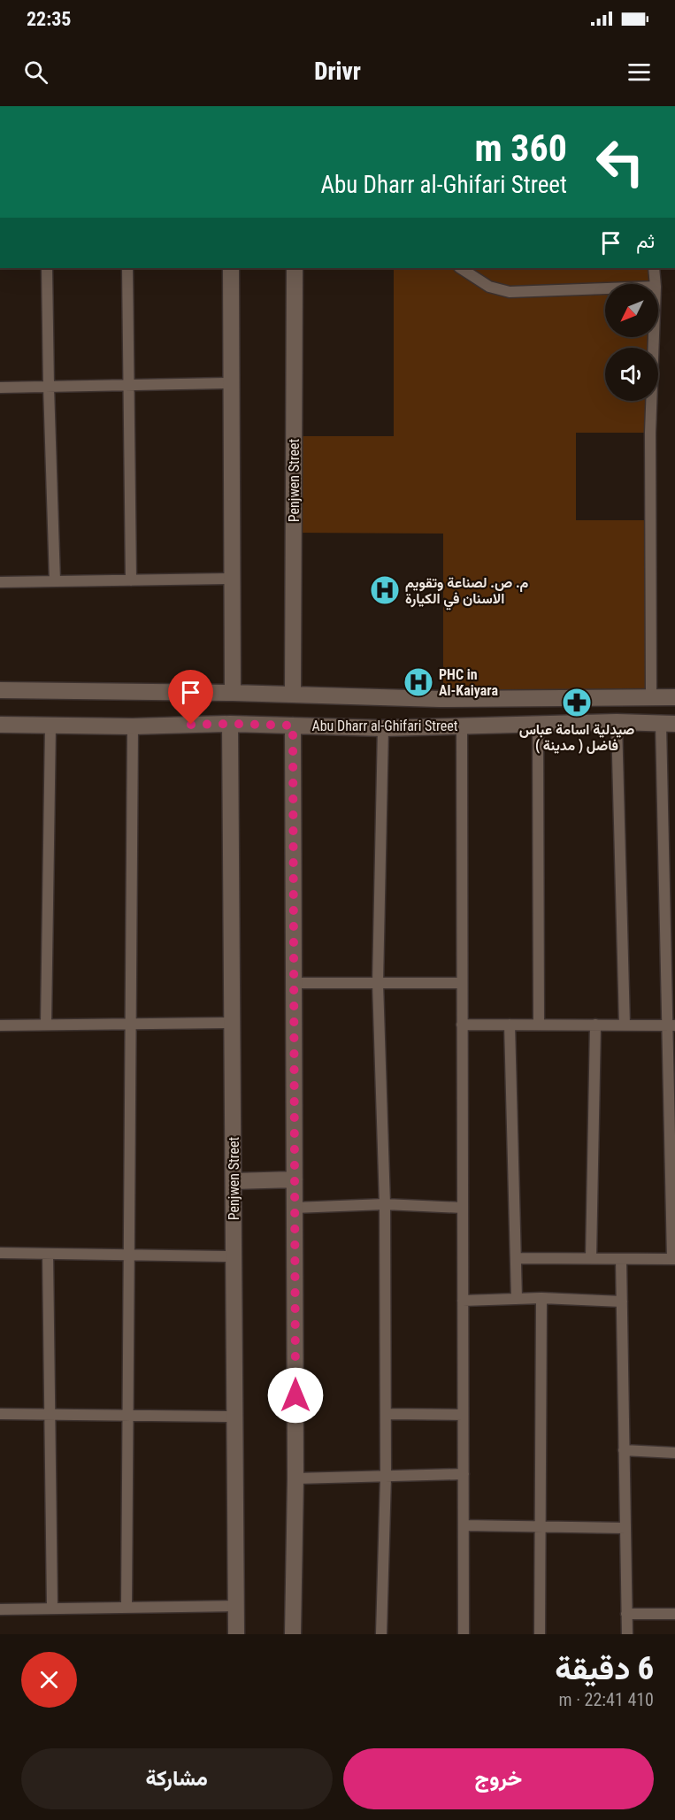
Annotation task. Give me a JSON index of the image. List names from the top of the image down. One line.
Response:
{"streets":{"street":["Penjwen Street","Abu Dharr al-Ghifari Street"]},"crossings":[["Penjwen Street","Abu Dharr al-Ghifari Street"]],"places":{"hospital":["م. ص. لصناعة وتقويم الاسنان في الكيارة","PHC in Al-Kaiyara"],"pharmacy":["صيدلية اسامة عباس فاضل ( مدينة )"]},"north":"bottom left","page":{"status":"22:35","header":"Drivr","turn":["360 m","Abu Dharr al-Ghifari Street"],"then":"ثم","heading":["6 دقيقة","410 m · 22:41"],"buttons":["خروج","مشاركة"]}}
